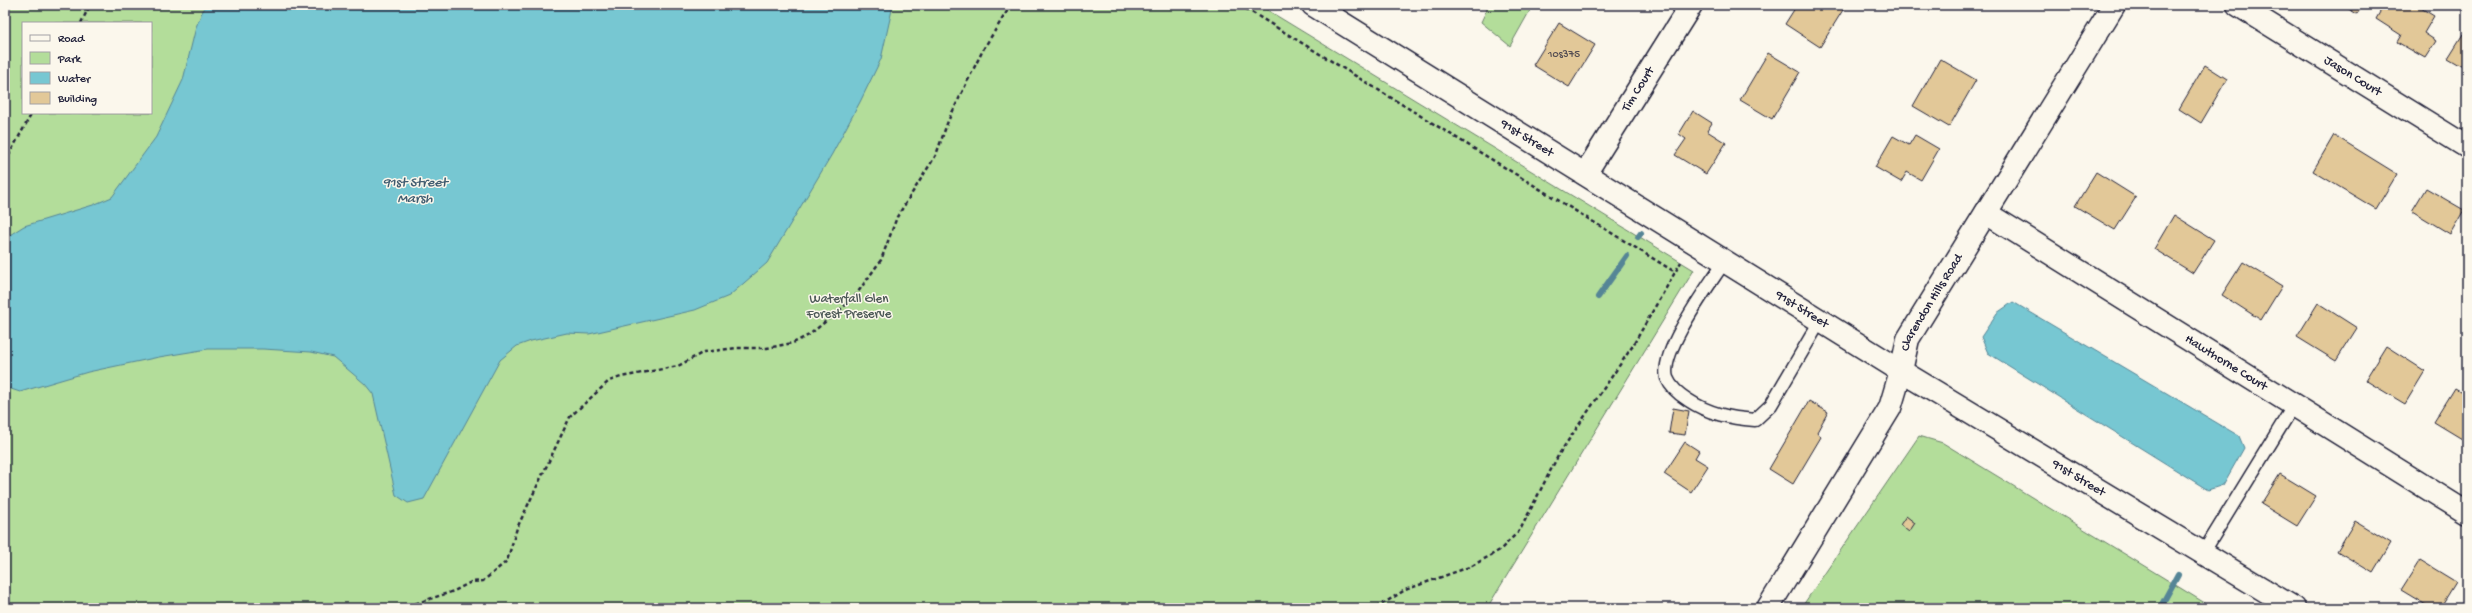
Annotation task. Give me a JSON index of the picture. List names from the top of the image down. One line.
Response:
{"streets":{"street":["Jason Court","Tim Court","91st Street","Clarendon Hills Road","Hawthorne Court"]},"crossings":[["Tim Court","91st Street"],["91st Street","Clarendon Hills Road"],["Clarendon Hills Road","Hawthorne Court"]],"water":["91st Street Marsh"],"parks":["Waterfall Glen Forest Preserve"],"house_numbers":["10s375"],"legend":["Road","Park","Water","Building"]}
